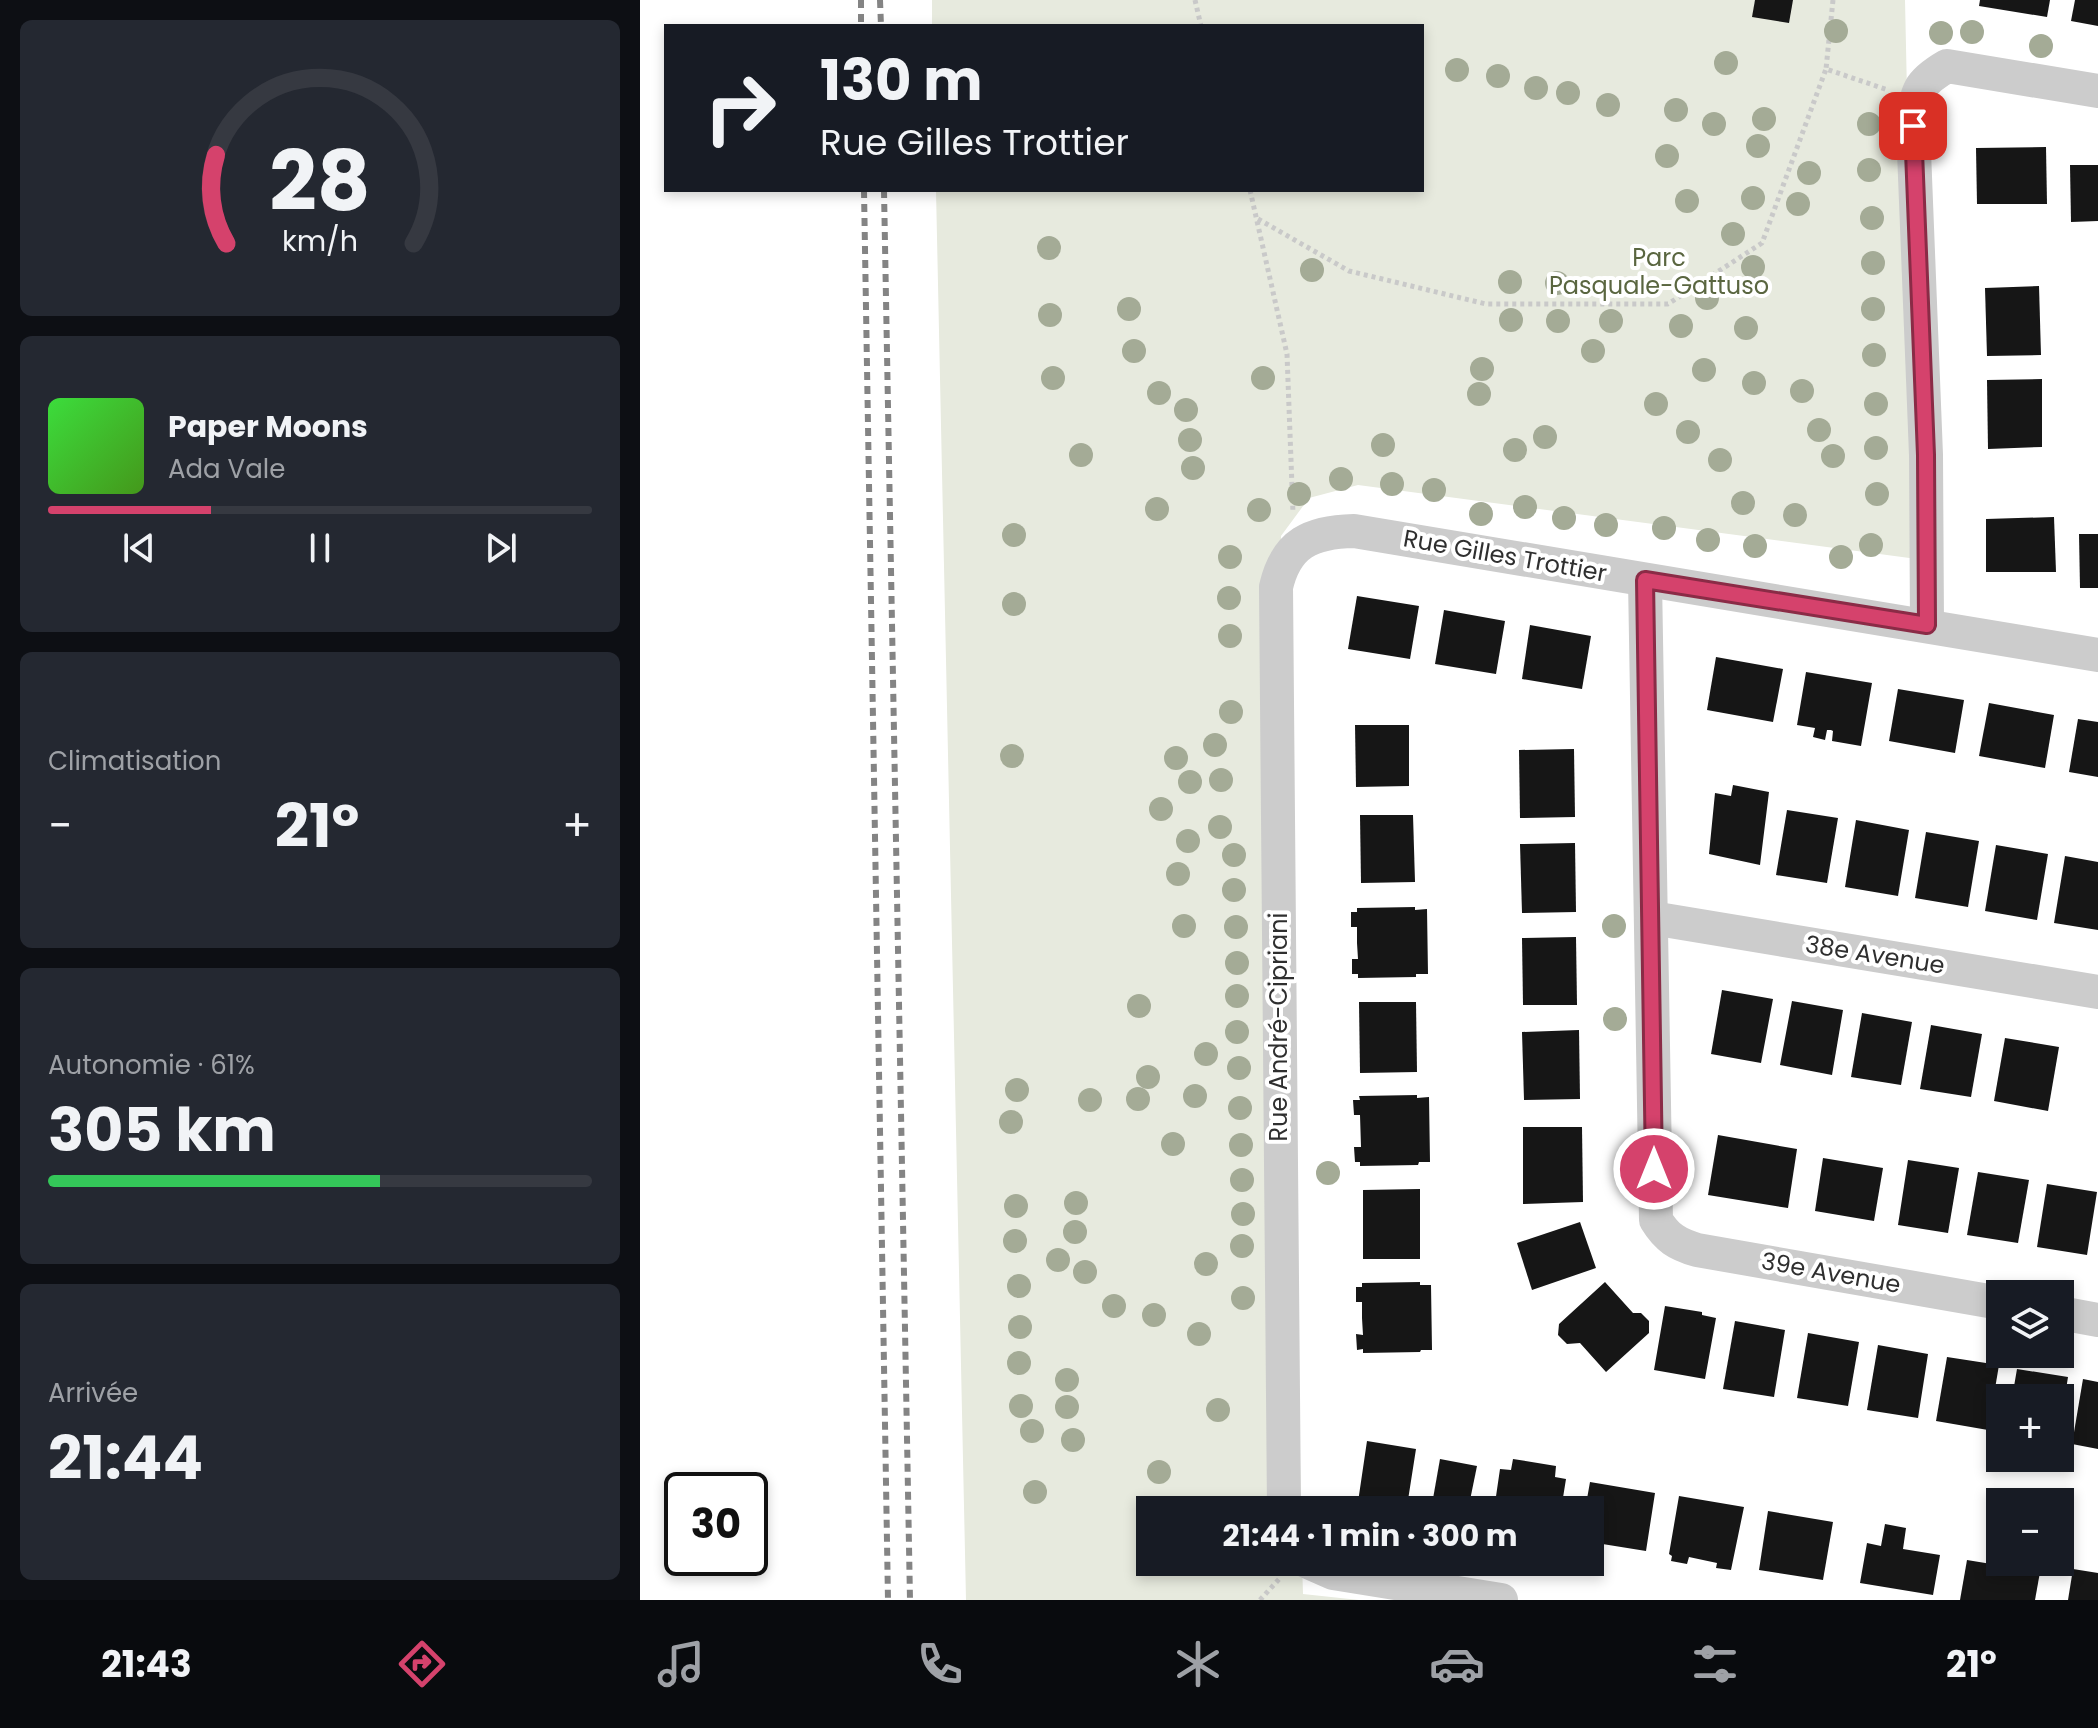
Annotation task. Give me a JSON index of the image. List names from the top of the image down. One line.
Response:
{"streets":{"street":["Rue Gilles Trottier","38e Avenue","Rue André-Cipriani","39e Avenue"]},"crossings":[["Rue Gilles Trottier","Rue André-Cipriani"],["38e Avenue","39e Avenue"]],"parks":["Parc Pasquale-Gattuso"],"page":{"turn":["130 m","Rue Gilles Trottier"],"song":["Paper Moons","Ada Vale"],"tile":["Climatisation",["Autonomie · 61%","305 km"],["Arrivée","21:44"]],"heat":["−","21°","+"],"map_buttons":["+","−"],"limit":"30","trip":"21:44 · 1 min · 300 m","tabs":["21:43","21°"],"gauge":["28","km/h"]}}
